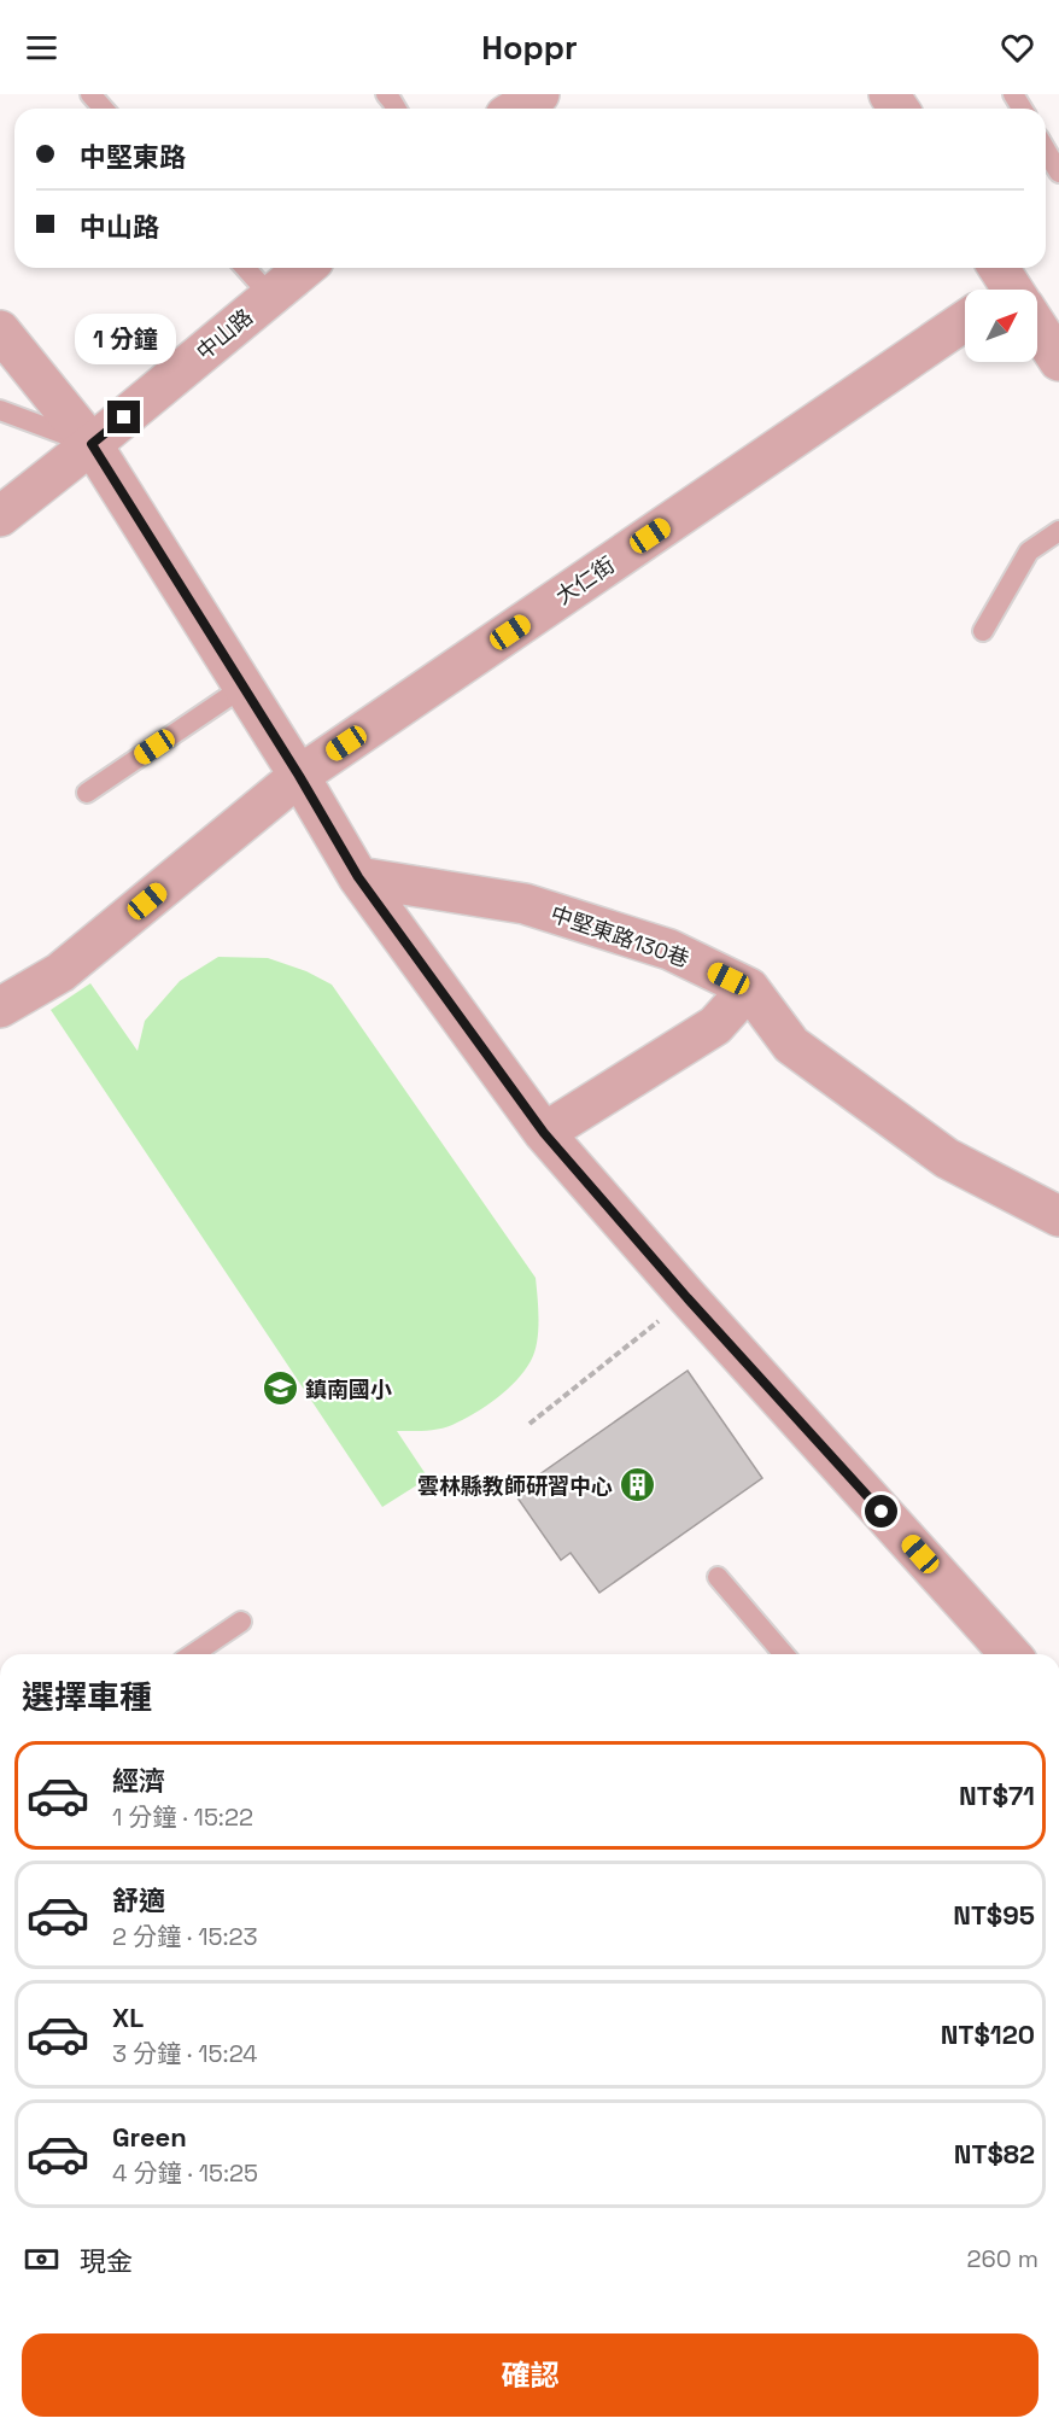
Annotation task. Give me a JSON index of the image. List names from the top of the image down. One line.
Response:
{"streets":{"street":["中山路","大仁街","中堅東路130巷"]},"places":{"school or university":["鎮南國小"],"building":["雲林縣教師研習中心"]},"north":"top right","page":{"header":"Hoppr","banner":["中堅東路","中山路"],"bubble":"1 分鐘","heading":"選擇車種","list":[{"name":"經濟","note":"1 分鐘 · 15:22","value":"NT$71"},{"name":"舒適","note":"2 分鐘 · 15:23","value":"NT$95"},{"name":"XL","note":"3 分鐘 · 15:24","value":"NT$120"},{"name":"Green","note":"4 分鐘 · 15:25","value":"NT$82"}],"pay":["現金","260 m"],"buttons":"確認"}}
